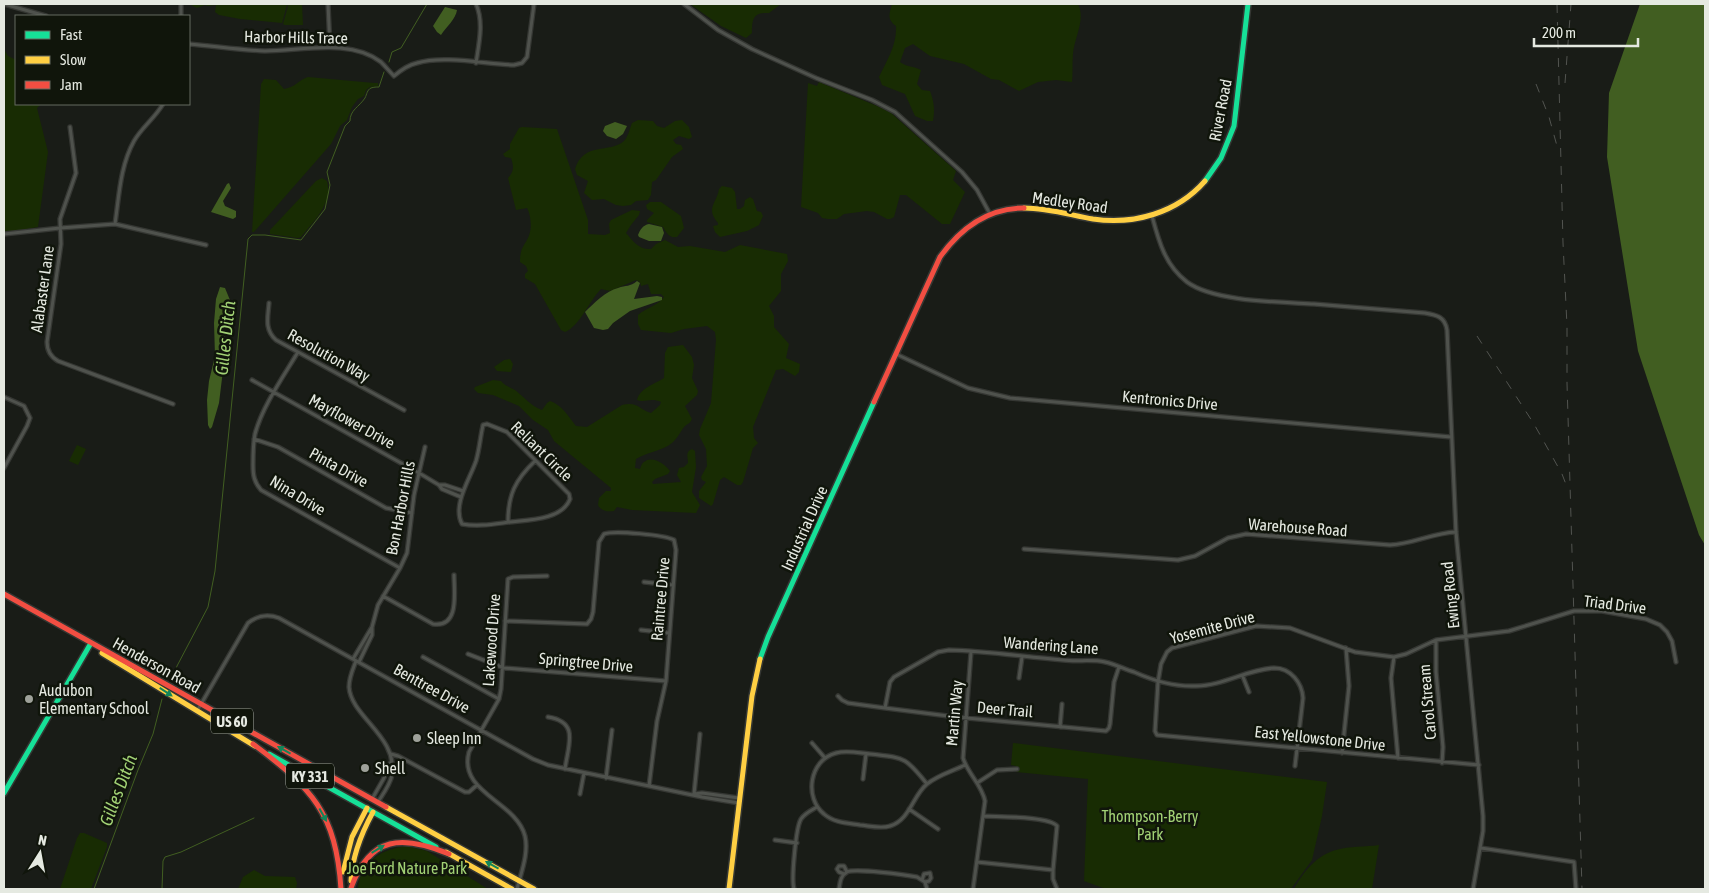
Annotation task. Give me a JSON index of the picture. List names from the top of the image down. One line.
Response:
{"streets":{"main road":["River Road","Medley Road","Industrial Drive","Henderson Road","US 60","KY 331"],"street":["Harbor Hills Trace","Alabaster Lane","Resolution Way","Kentronics Drive","Mayflower Drive","Reliant Circle","Pinta Drive","Nina Drive","Bon Harbor Hills","Warehouse Road","Ewing Road","Raintree Drive","Triad Drive","Yosemite Drive","Lakewood Drive","Wandering Lane","Springtree Drive","Benttree Drive","Carol Stream","Deer Trail","Martin Way","East Yellowstone Drive"]},"crossings":[["River Road","Medley Road"],["River Road","Ewing Road"],["Medley Road","Industrial Drive"],["Medley Road","Ewing Road"],["Resolution Way","Nina Drive"],["Kentronics Drive","Industrial Drive"],["Kentronics Drive","Ewing Road"],["Mayflower Drive","Reliant Circle"],["Mayflower Drive","Nina Drive"],["Mayflower Drive","Bon Harbor Hills"],["Pinta Drive","Nina Drive"],["Pinta Drive","Bon Harbor Hills"],["Nina Drive","Bon Harbor Hills"],["Bon Harbor Hills","Henderson Road"],["Bon Harbor Hills","Benttree Drive"],["Warehouse Road","Ewing Road"],["Industrial Drive","Benttree Drive"],["Ewing Road","Triad Drive"],["Ewing Road","Yosemite Drive"],["Ewing Road","East Yellowstone Drive"],["Raintree Drive","Lakewood Drive"],["Raintree Drive","Springtree Drive"],["Raintree Drive","Benttree Drive"],["Triad Drive","Yosemite Drive"],["Yosemite Drive","Wandering Lane"],["Yosemite Drive","Carol Stream"],["Yosemite Drive","East Yellowstone Drive"],["Lakewood Drive","Springtree Drive"],["Lakewood Drive","Henderson Road"],["Lakewood Drive","Benttree Drive"],["Wandering Lane","Deer Trail"],["Wandering Lane","Martin Way"],["Wandering Lane","East Yellowstone Drive"],["Henderson Road","Benttree Drive"],["Henderson Road","US 60"],["Carol Stream","East Yellowstone Drive"],["Deer Trail","Martin Way"]],"water":["Gilles Ditch"],"parks":["Thompson-Berry Park","Joe Ford Nature Park"],"places":["Audubon Elementary School","Sleep Inn","Shell"],"legend":["Fast","Slow","Jam"],"scale_bar":"200 m","north":"top"}
